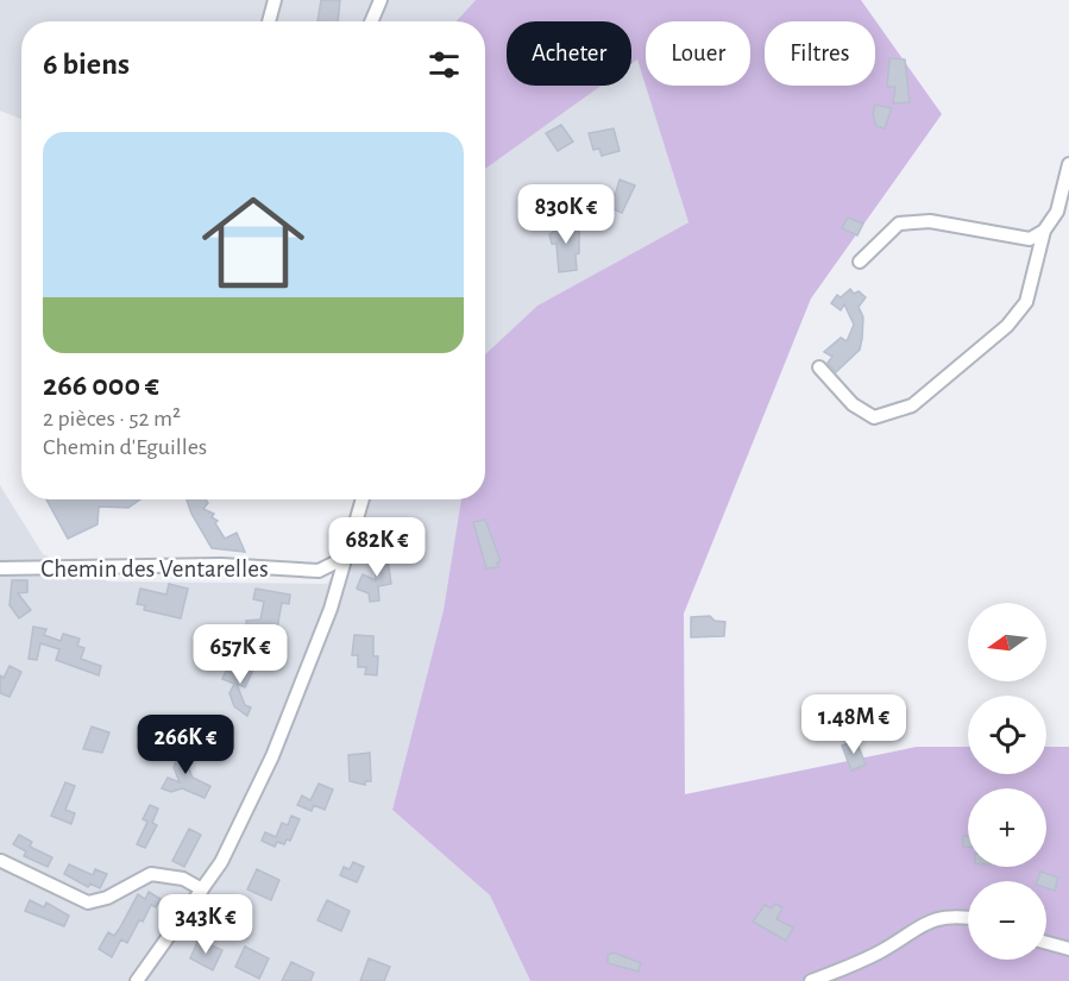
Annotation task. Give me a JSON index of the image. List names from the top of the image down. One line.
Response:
{"streets":{"street":["Chemin des Ventarelles"]},"north":"left","page":{"chip":["Acheter","Louer","Filtres"],"heading":"6 biens","list":[{"name":"266 000 €","note":"2 pièces · 52 m² · Chemin d'Eguilles"}],"price":["830K €","682K €","657K €","1.48M €","266K €","343K €"],"map_buttons":["+","−"]}}
